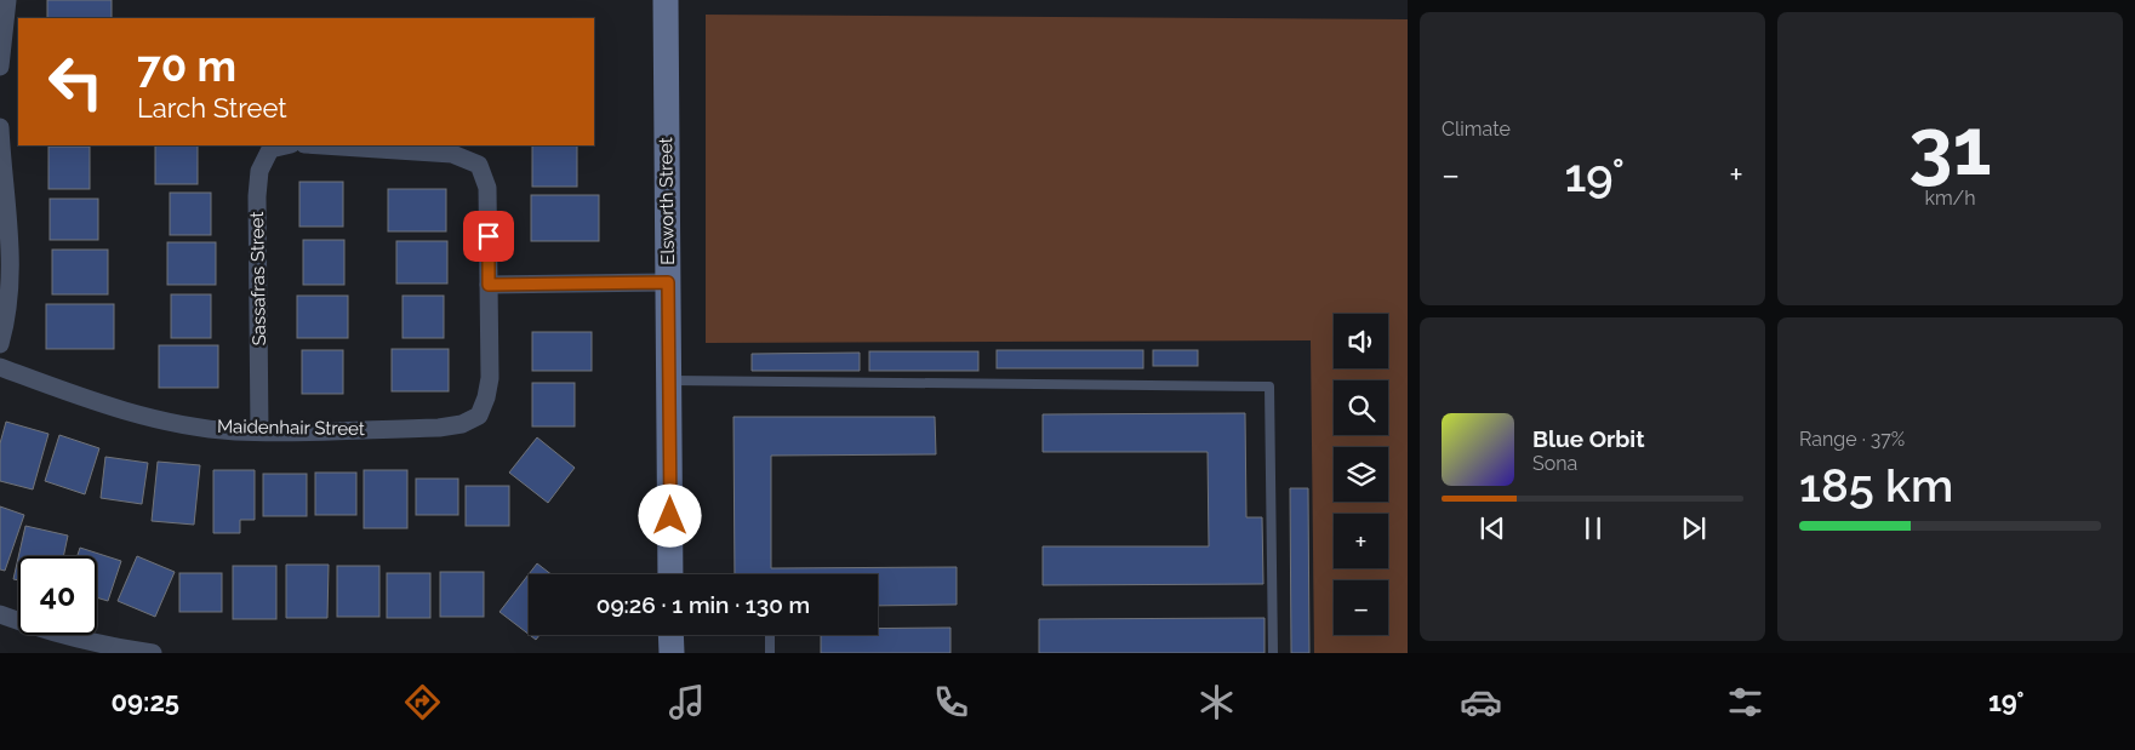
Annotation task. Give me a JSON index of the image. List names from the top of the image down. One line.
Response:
{"streets":{"street":["Elsworth Street","Sassafras Street","Maidenhair Street"]},"crossings":[["Sassafras Street","Maidenhair Street"]],"page":{"tile":["Climate",["31","km/h"],["Range · 37%","185 km"]],"turn":["70 m","Larch Street"],"heat":["−","19°","+"],"map_buttons":["+","−"],"song":["Blue Orbit","Sona"],"limit":"40","trip":"09:26 · 1 min · 130 m","tabs":["09:25","19°"]}}
